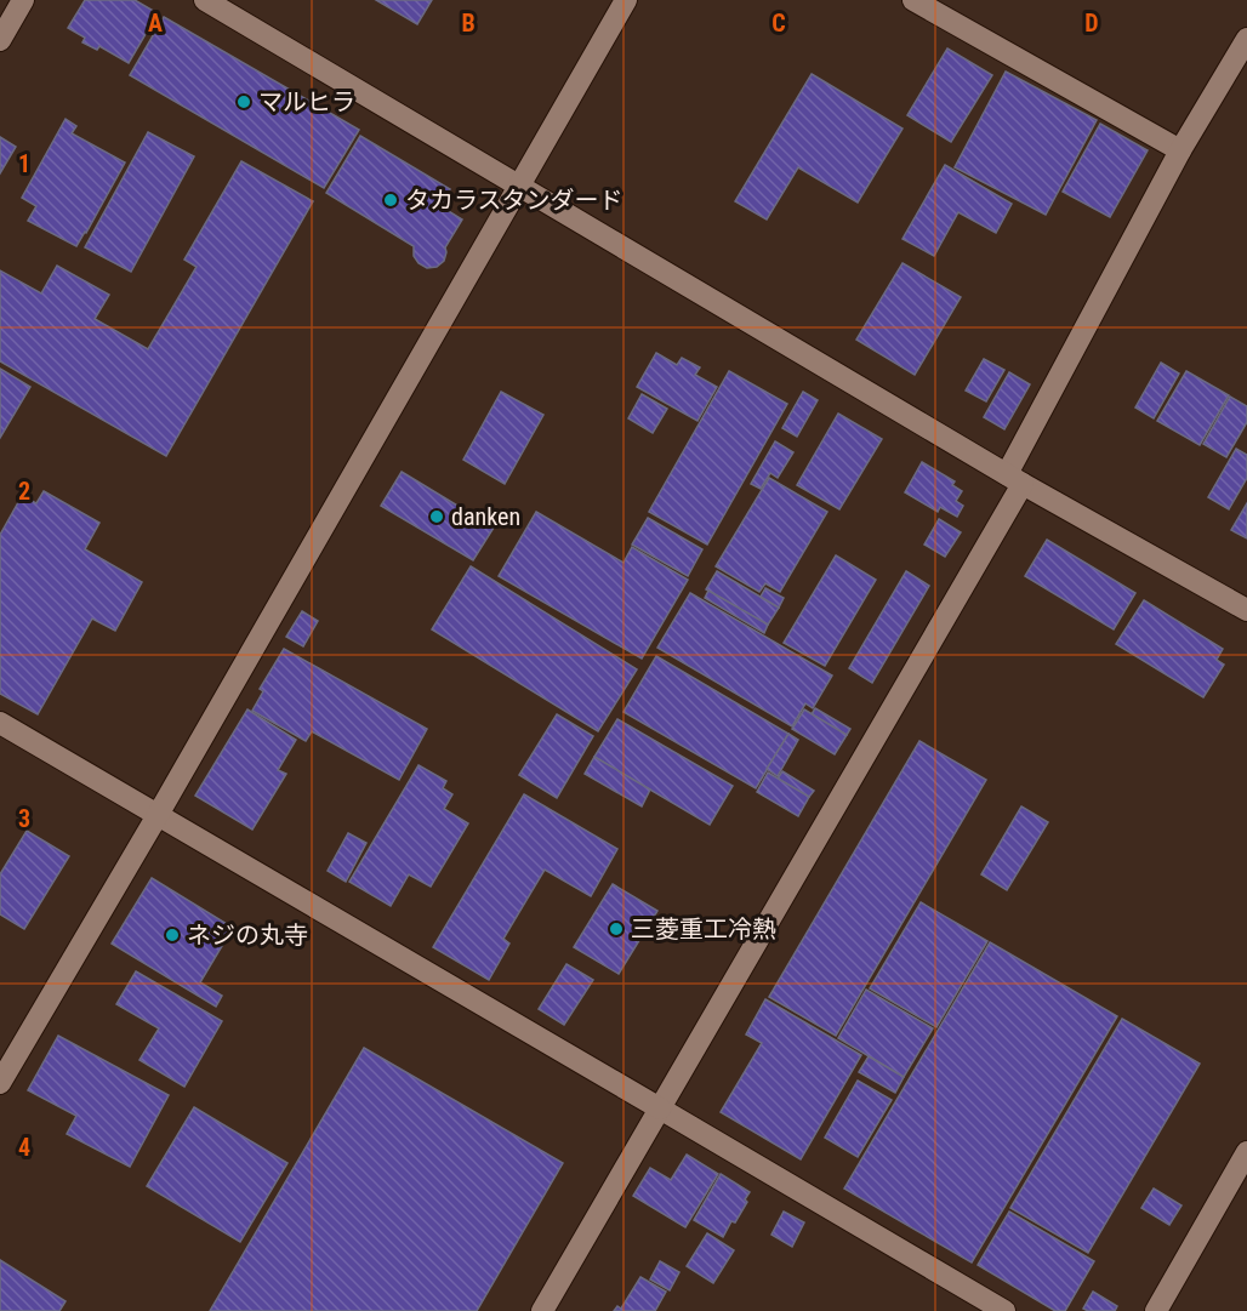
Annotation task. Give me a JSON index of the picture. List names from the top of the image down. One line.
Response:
{"places":["マルヒラ","タカラスタンダード","danken","三菱重工冷熱","ネジの丸寺"],"grid":{"columns":["A","B","C","D"],"rows":["1","2","3","4"]}}
